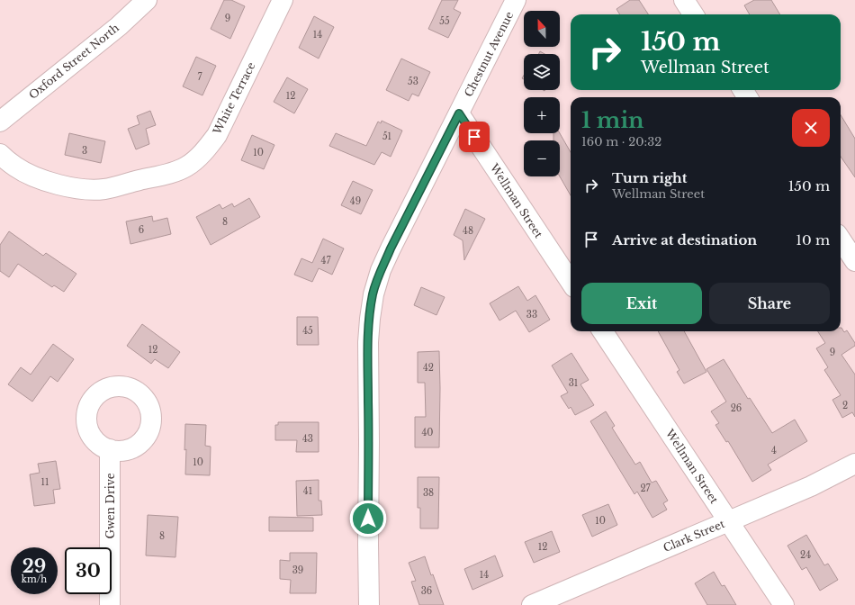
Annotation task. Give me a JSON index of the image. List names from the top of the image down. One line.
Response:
{"streets":{"street":["Chestnut Avenue","Oxford Street North","White Terrace","Wellman Street","Gwen Drive","Clark Street"]},"crossings":[["Chestnut Avenue","Wellman Street"],["Wellman Street","Clark Street"]],"house_numbers":["9","55","14","7","53","12","51","3","10","49","8","6","48","47","33","45","12","9","42","31","2","26","40","43","4","10","11","27","41","38","10","8","12","24","39","14","36"],"north":"top","page":{"map_buttons":["+","−"],"turn":["150 m","Wellman Street"],"heading":["1 min","160 m · 20:32"],"list":[{"name":"Turn right","note":"Wellman Street","value":"150 m"},{"name":"Arrive at destination","value":"10 m"}],"buttons":["Exit","Share"],"speed":"29 km/h","limit":"30"}}
